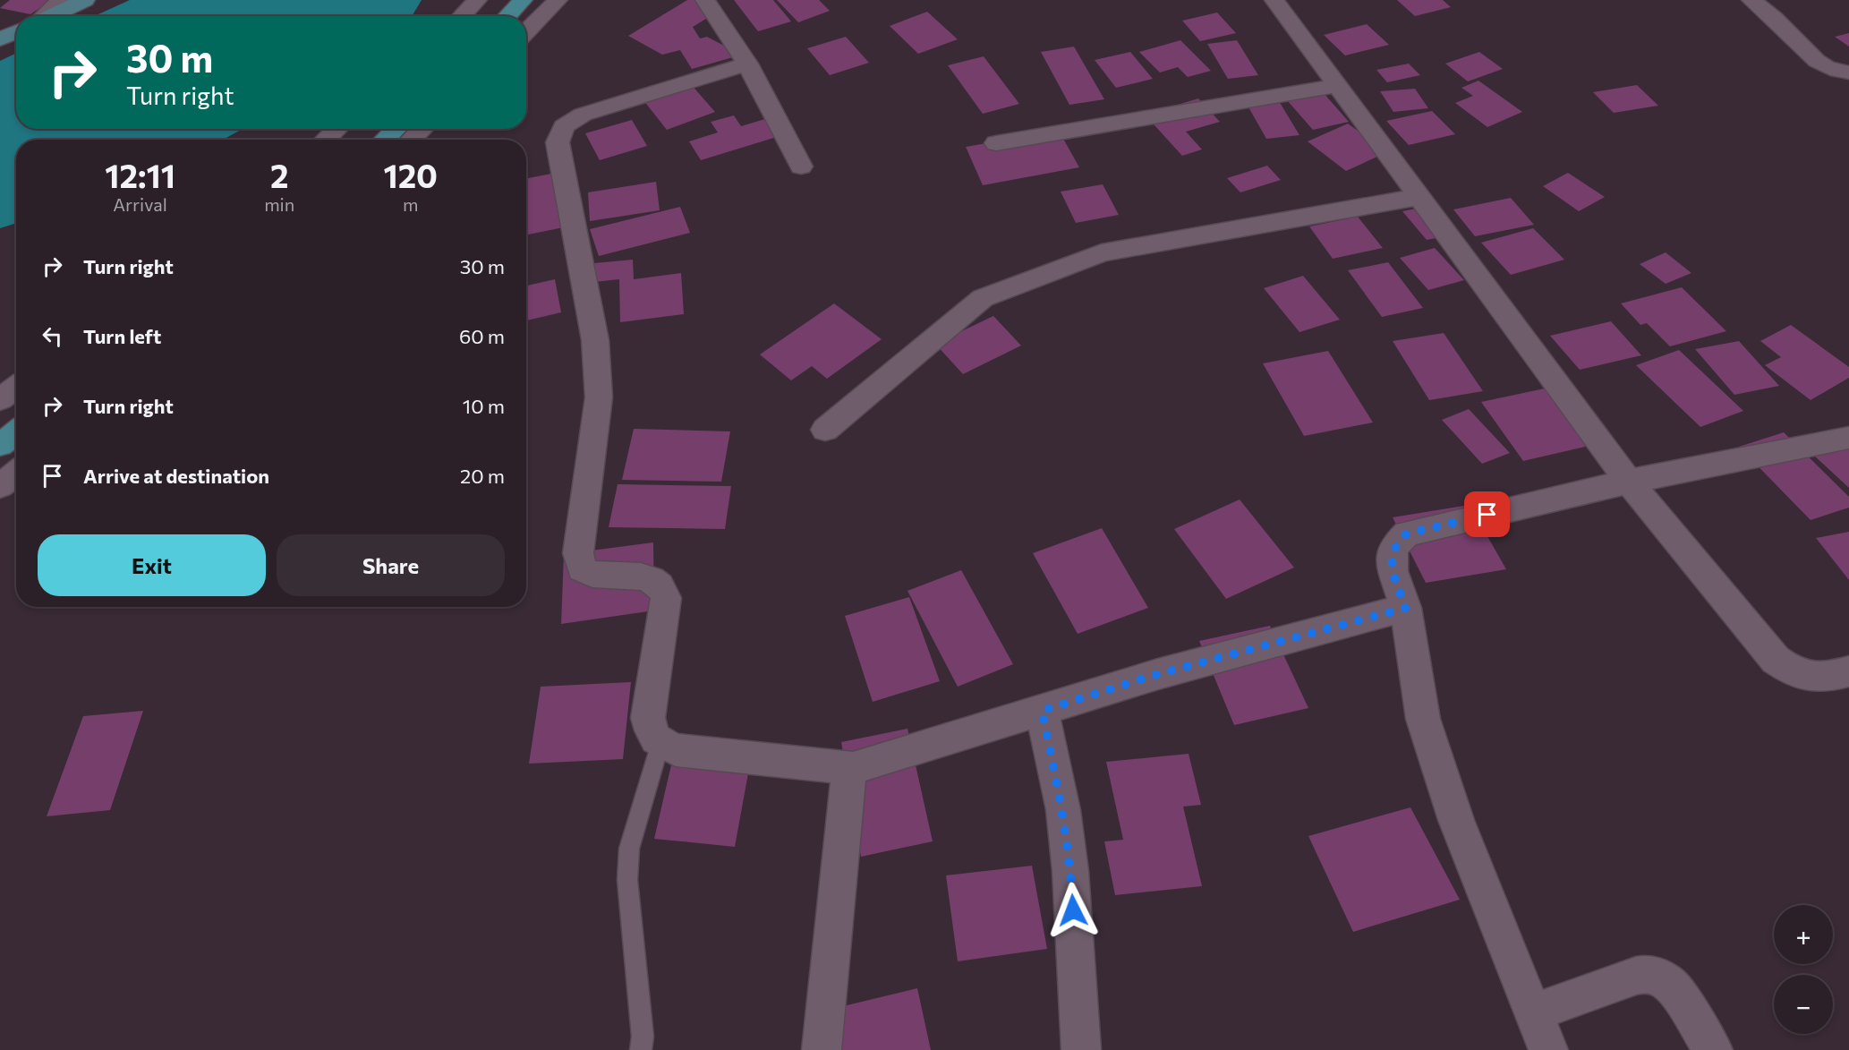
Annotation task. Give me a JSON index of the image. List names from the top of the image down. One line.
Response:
{"page":{"turn":["30 m","Turn right"],"eta":["12:11","Arrival","2","min","120","m"],"list":[{"name":"Turn right","value":"30 m"},{"name":"Turn left","value":"60 m"},{"name":"Turn right","value":"10 m"},{"name":"Arrive at destination","value":"20 m"}],"buttons":["Exit","Share"],"map_buttons":["+","−"]}}
